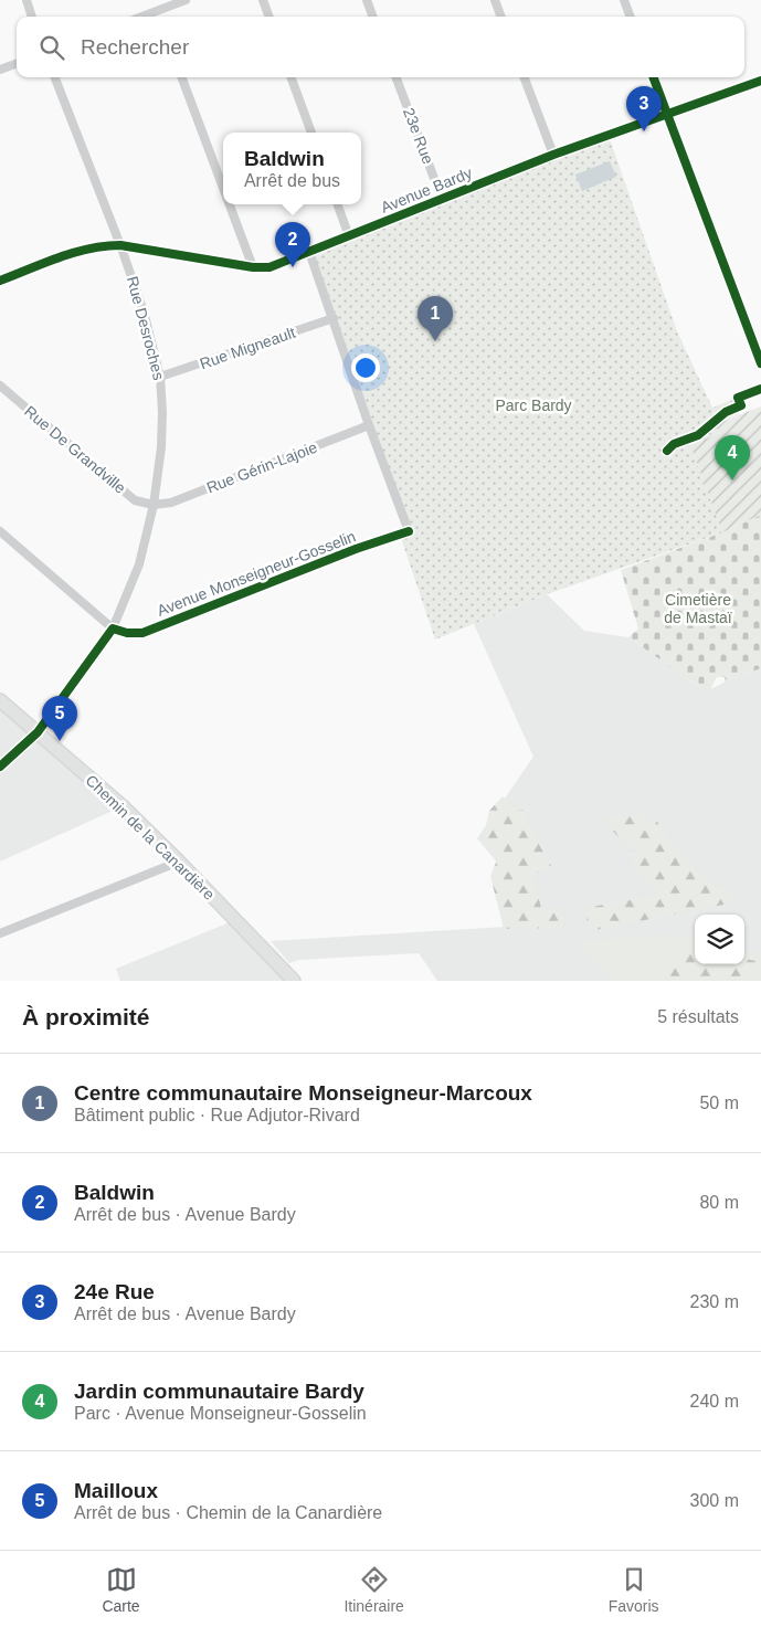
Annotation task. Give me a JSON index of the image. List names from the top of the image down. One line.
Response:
{"streets":{"main road":["Chemin de la Canardière"],"street":["23e Rue","Avenue Bardy","Rue Desroches","Rue Migneault","Rue De Grandville","Rue Gérin-Lajoie","Avenue Monseigneur-Gosselin"]},"crossings":[["23e Rue","Avenue Bardy"],["Avenue Bardy","Rue Desroches"],["Rue Desroches","Rue Migneault"],["Rue Desroches","Rue De Grandville"],["Rue Desroches","Rue Gérin-Lajoie"],["Rue Desroches","Avenue Monseigneur-Gosselin"],["Rue Desroches","Chemin de la Canardière"],["Rue De Grandville","Rue Gérin-Lajoie"],["Rue Gérin-Lajoie","Avenue Monseigneur-Gosselin"]],"parks":["Parc Bardy","Cimetière de Mastaï"],"page":{"search":"Rechercher","pins":["3","2","1","4","5"],"popup":["Baldwin","Arrêt de bus"],"heading":["À proximité","5 résultats"],"list":[{"mark":"1","name":"Centre communautaire Monseigneur-Marcoux","note":"Bâtiment public · Rue Adjutor-Rivard","value":"50 m"},{"mark":"2","name":"Baldwin","note":"Arrêt de bus · Avenue Bardy","value":"80 m"},{"mark":"3","name":"24e Rue","note":"Arrêt de bus · Avenue Bardy","value":"230 m"},{"mark":"4","name":"Jardin communautaire Bardy","note":"Parc · Avenue Monseigneur-Gosselin","value":"240 m"},{"mark":"5","name":"Mailloux","note":"Arrêt de bus · Chemin de la Canardière","value":"300 m"}],"nav":["Carte","Itinéraire","Favoris"]}}
